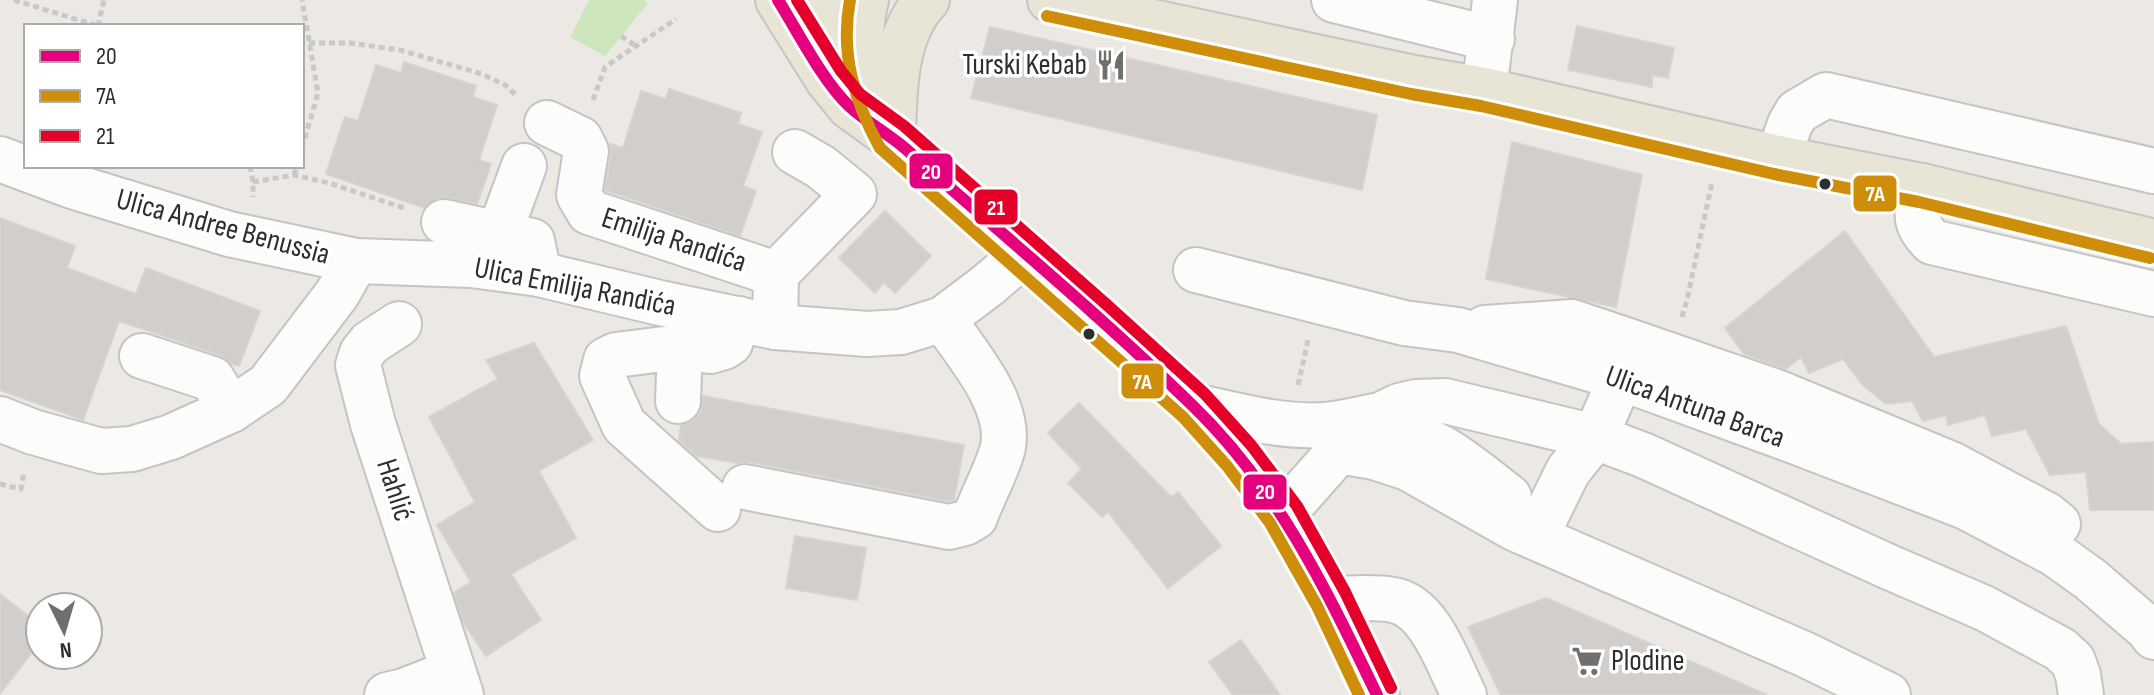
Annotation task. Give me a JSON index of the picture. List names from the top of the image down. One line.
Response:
{"streets":{"street":["Ulica Andree Benussia","Emilija Randića","Ulica Emilija Randića","Ulica Antuna Barca","Hahlić"]},"crossings":[["Ulica Andree Benussia","Ulica Emilija Randića"],["Emilija Randića","Ulica Emilija Randića"]],"places":{"restaurant":["Turski Kebab"],"supermarket":["Plodine"]},"lines":["transit line 20","transit line 7A","transit line 21"],"legend":["20","7A","21"],"north":"bottom"}
